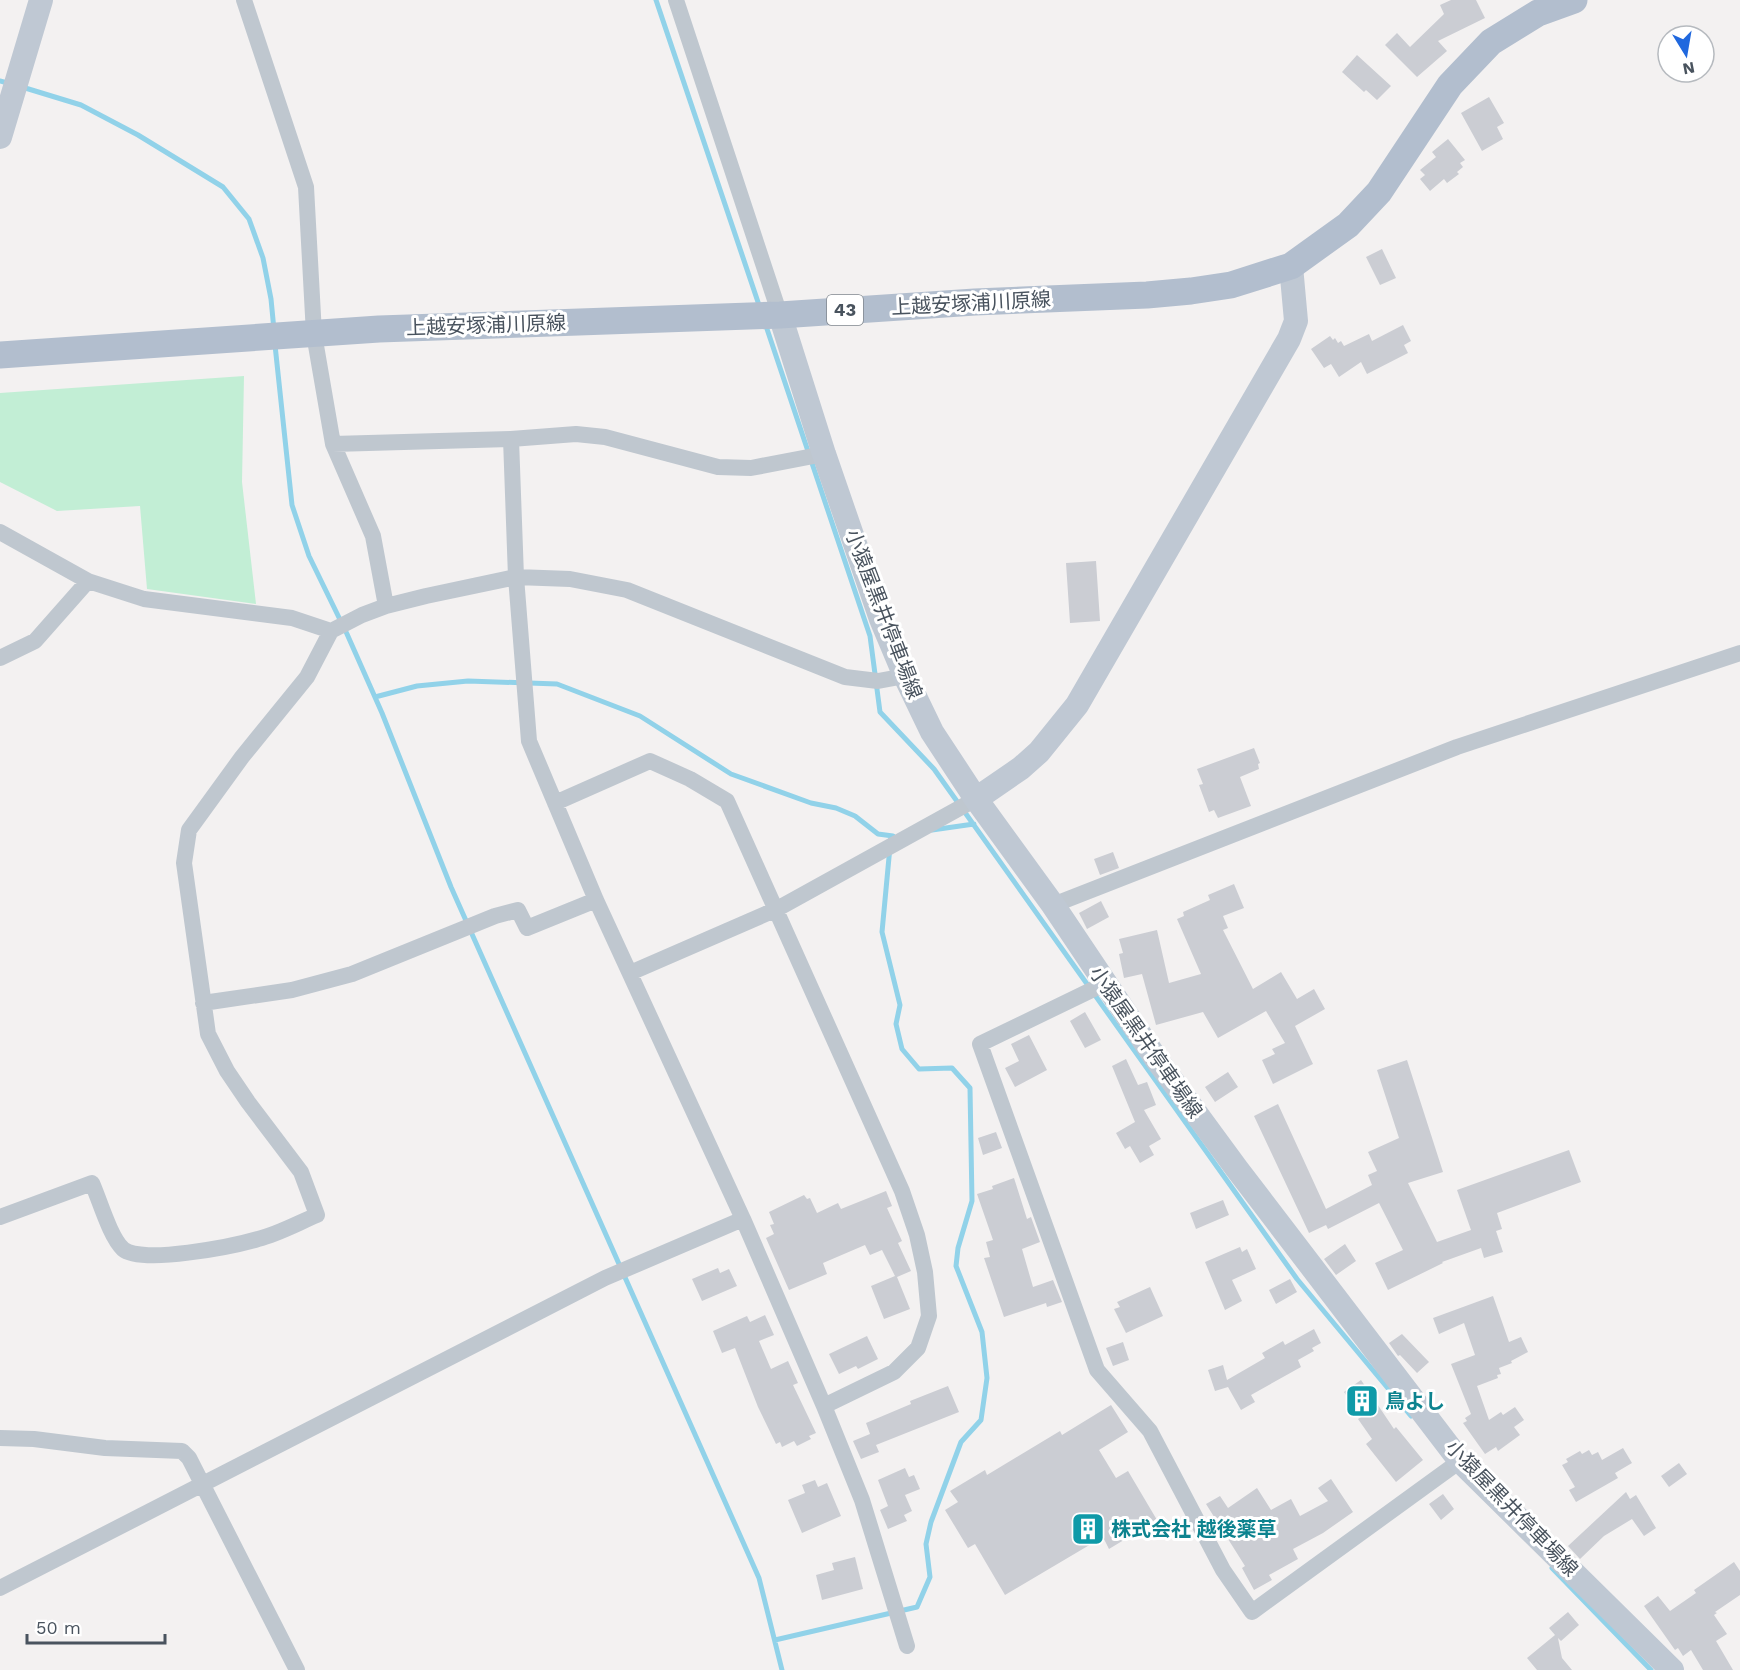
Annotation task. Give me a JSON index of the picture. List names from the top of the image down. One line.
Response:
{"streets":{"main road":["上越安塚浦川原線","43","小猿屋黒井停車場線"]},"crossings":[["上越安塚浦川原線","小猿屋黒井停車場線"]],"places":{"building":["鳥よし","株式会社 越後薬草"]},"scale_bar":"50 m","north":"bottom"}
